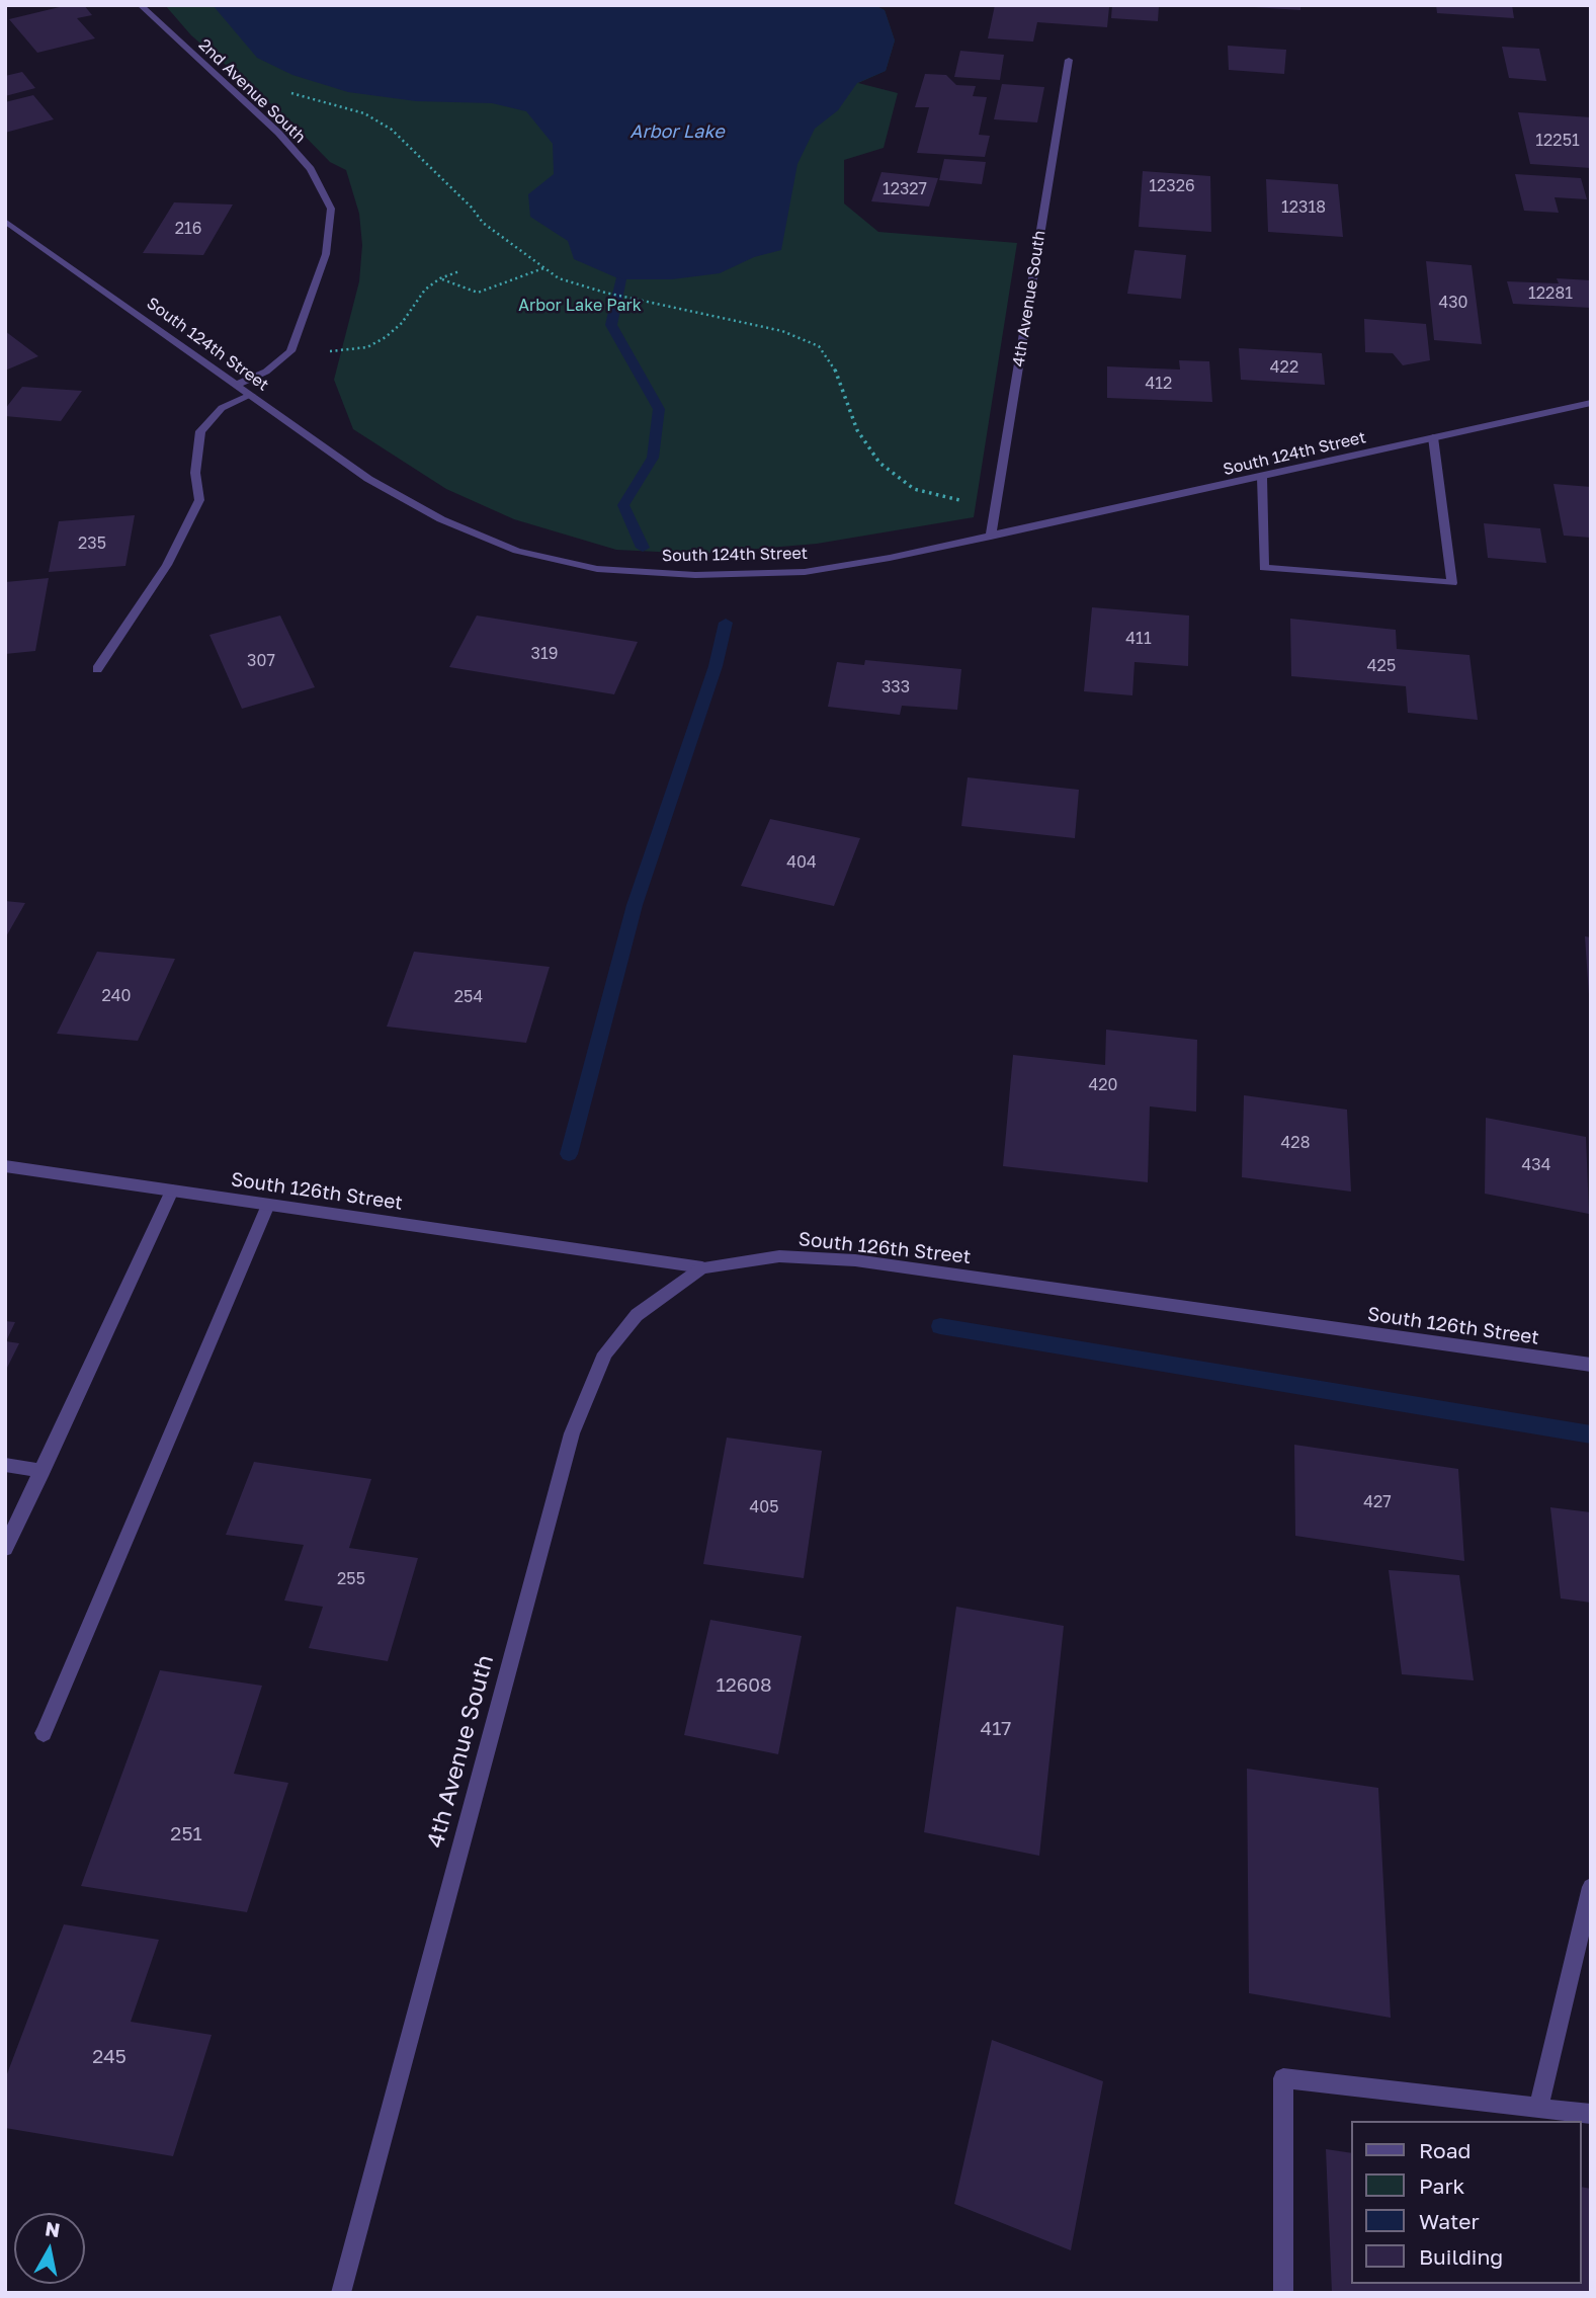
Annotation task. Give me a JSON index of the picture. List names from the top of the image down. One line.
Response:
{"streets":{"street":["2nd Avenue South","4th Avenue South","South 124th Street","South 126th Street"]},"crossings":[["4th Avenue South","South 124th Street"],["4th Avenue South","South 126th Street"]],"water":["Arbor Lake"],"parks":["Arbor Lake Park"],"house_numbers":["12251","12326","12327","12318","216","12281","430","422","412","235","411","319","307","425","333","404","240","254","420","428","434","427","405","255","12608","417","251","245"],"legend":["Road","Park","Water","Building"],"north":"top"}
